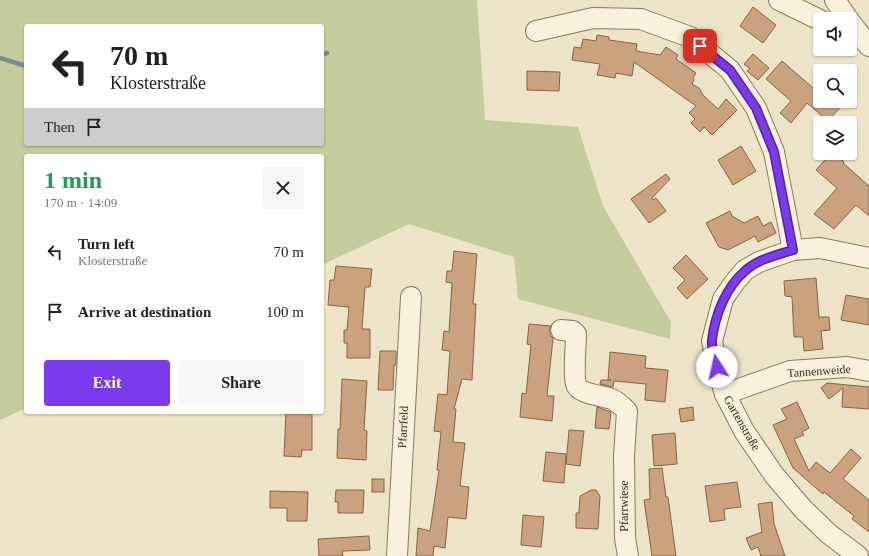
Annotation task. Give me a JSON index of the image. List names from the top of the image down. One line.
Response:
{"streets":{"street":["Tannenweide","Gartenstraße","Pfarrfeld","Pfarrwiese"]},"crossings":[["Tannenweide","Gartenstraße"]],"page":{"turn":["70 m","Klosterstraße"],"then":"Then","heading":["1 min","170 m · 14:09"],"list":[{"name":"Turn left","note":"Klosterstraße","value":"70 m"},{"name":"Arrive at destination","value":"100 m"}],"buttons":["Exit","Share"]}}
